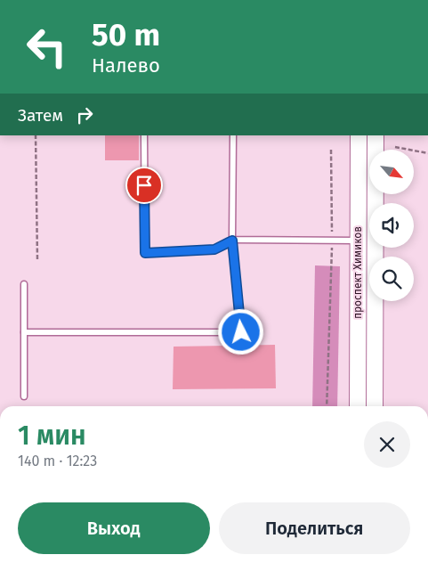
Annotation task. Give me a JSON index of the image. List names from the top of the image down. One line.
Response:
{"streets":{"main road":["проспект Химиков"]},"north":"bottom right","page":{"turn":["50 m","Налево"],"then":"Затем","heading":["1 мин","140 m · 12:23"],"buttons":["Выход","Поделиться"]}}
